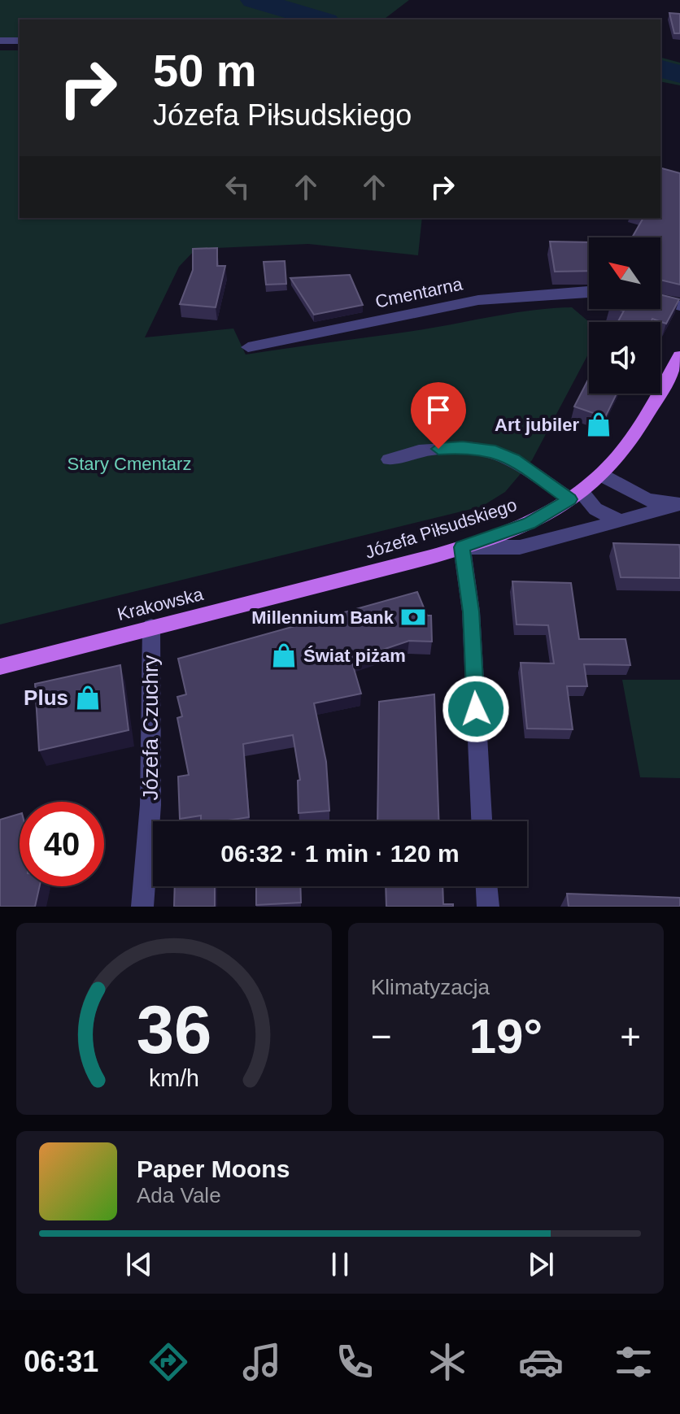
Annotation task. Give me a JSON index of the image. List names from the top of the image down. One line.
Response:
{"streets":{"main road":["Józefa Piłsudskiego","Krakowska"],"street":["Cmentarna","Józefa Czuchry"]},"crossings":[["Józefa Piłsudskiego","Krakowska"],["Krakowska","Józefa Czuchry"]],"parks":["Stary Cmentarz"],"places":{"shop":["Art jubiler","Świat piżam","Plus"],"bank":["Millennium Bank"]},"north":"top left","page":{"turn":["50 m","Józefa Piłsudskiego"],"limit":"40","trip":"06:32 · 1 min · 120 m","tile":"Klimatyzacja","heat":["−","19°","+"],"song":["Paper Moons","Ada Vale"],"tabs":"06:31","gauge":["36","km/h"]}}
